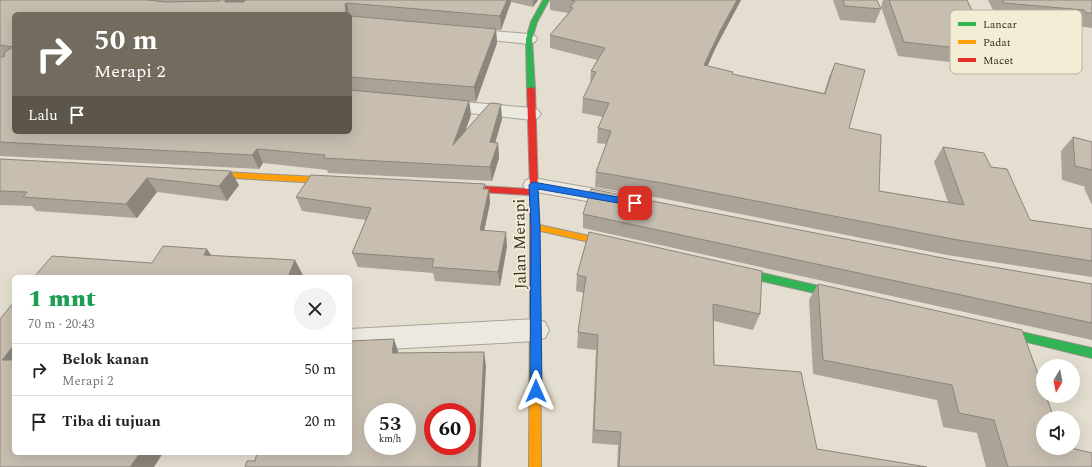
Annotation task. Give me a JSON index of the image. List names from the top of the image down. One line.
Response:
{"streets":{"main road":["Jalan Merapi"]},"legend":["Lancar","Padat","Macet"],"north":"bottom","page":{"turn":["50 m","Merapi 2"],"then":"Lalu","heading":["1 mnt","70 m · 20:43"],"list":[{"name":"Belok kanan","note":"Merapi 2","value":"50 m"},{"name":"Tiba di tujuan","value":"20 m"}],"speed":"53 km/h","limit":"60"}}
